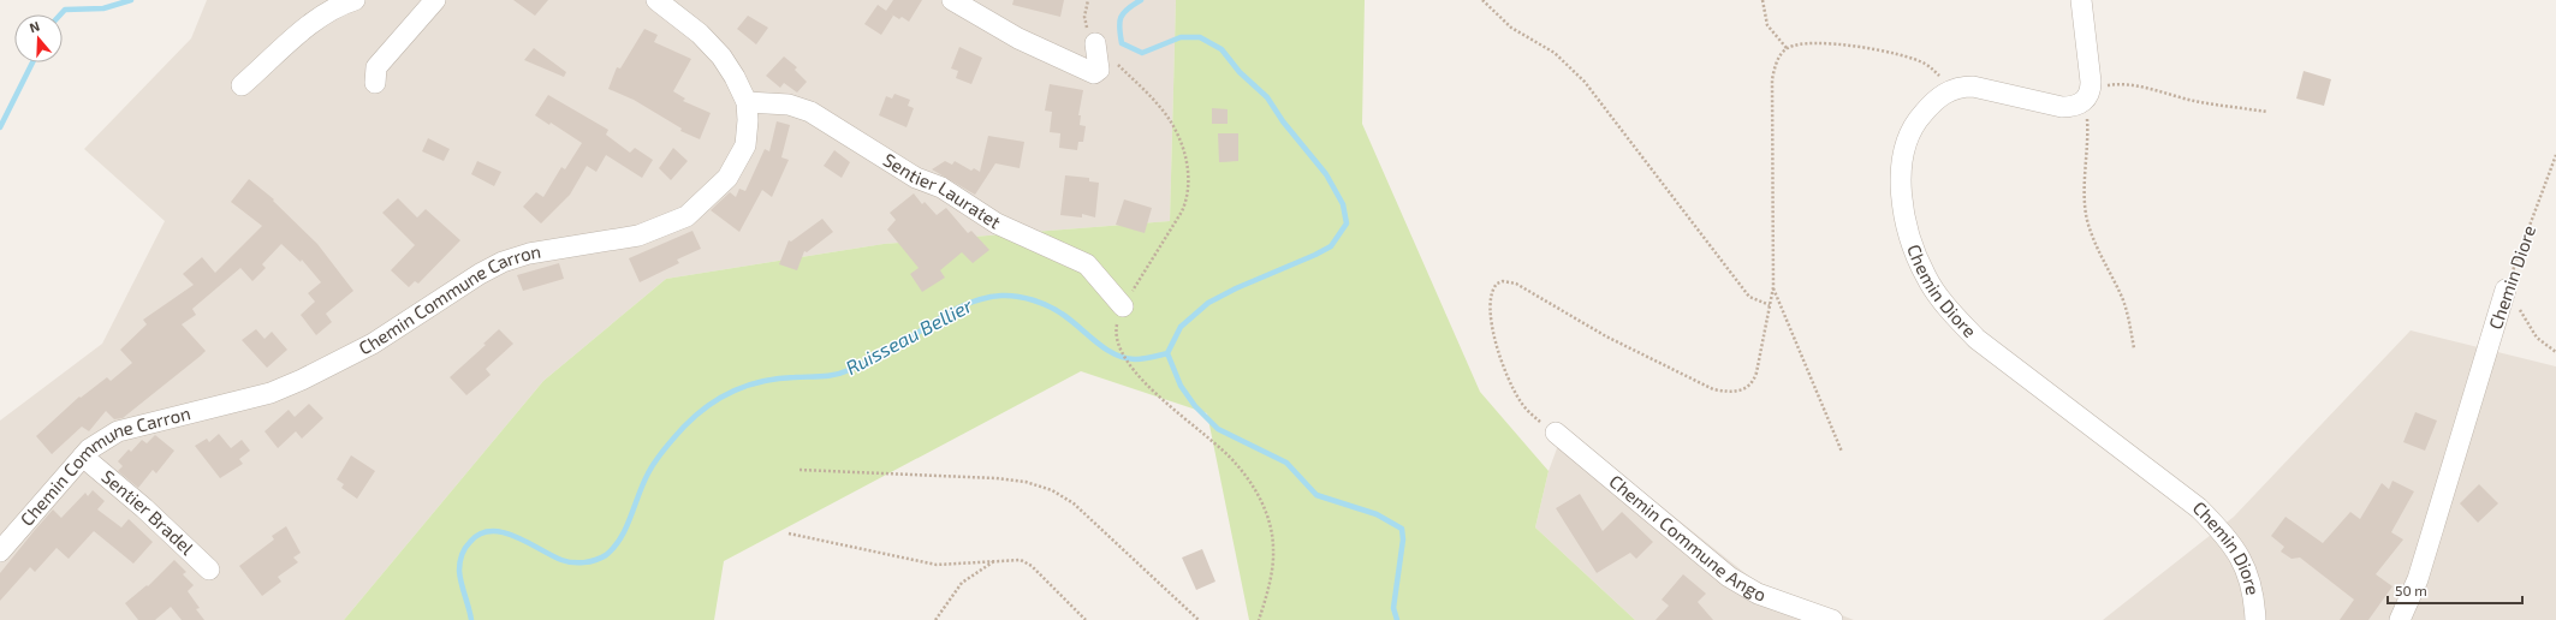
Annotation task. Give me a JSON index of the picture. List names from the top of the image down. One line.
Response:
{"streets":{"street":["Sentier Lauratet","Chemin Diore","Chemin Commune Carron","Sentier Bradel","Chemin Commune Ango"]},"crossings":[["Sentier Lauratet","Chemin Commune Carron"],["Chemin Commune Carron","Sentier Bradel"]],"water":["Ruisseau Bellier"],"scale_bar":"50 m","north":"top"}
